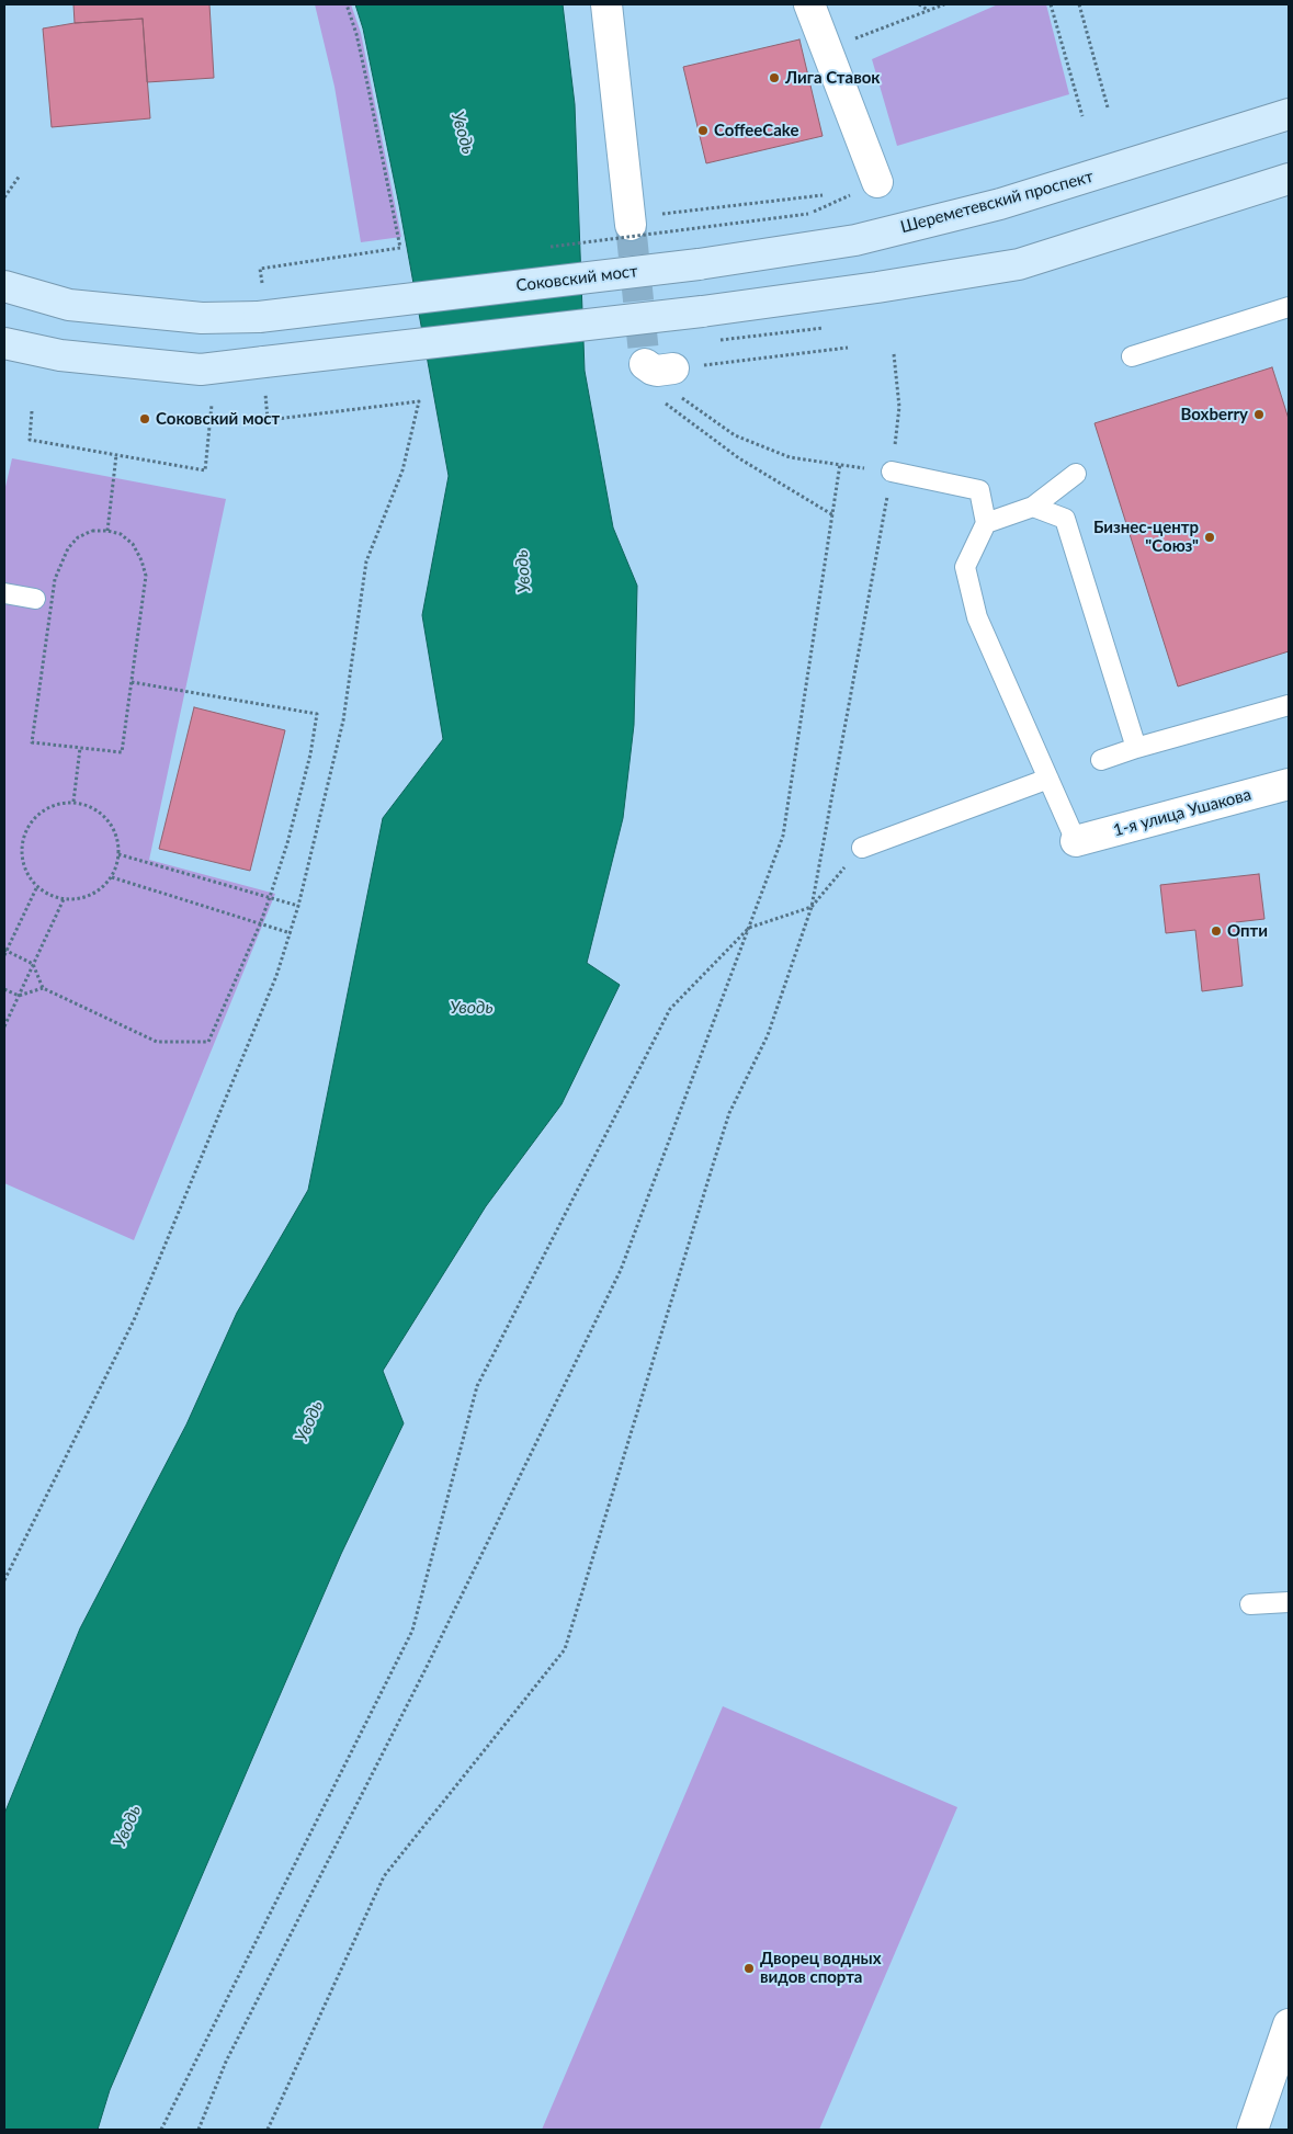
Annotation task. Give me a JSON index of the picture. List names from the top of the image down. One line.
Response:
{"streets":{"main road":["Шереметевский проспект","Соковский мост"],"street":["1-я улица Ушакова"]},"crossings":[["Шереметевский проспект","Соковский мост"]],"water":["Уводь"],"places":["Лига Ставок","CoffeeCake","Boxberry","Соковский мост","Бизнес-центр \"Союз\"","Опти","Дворец водных видов спорта"]}
